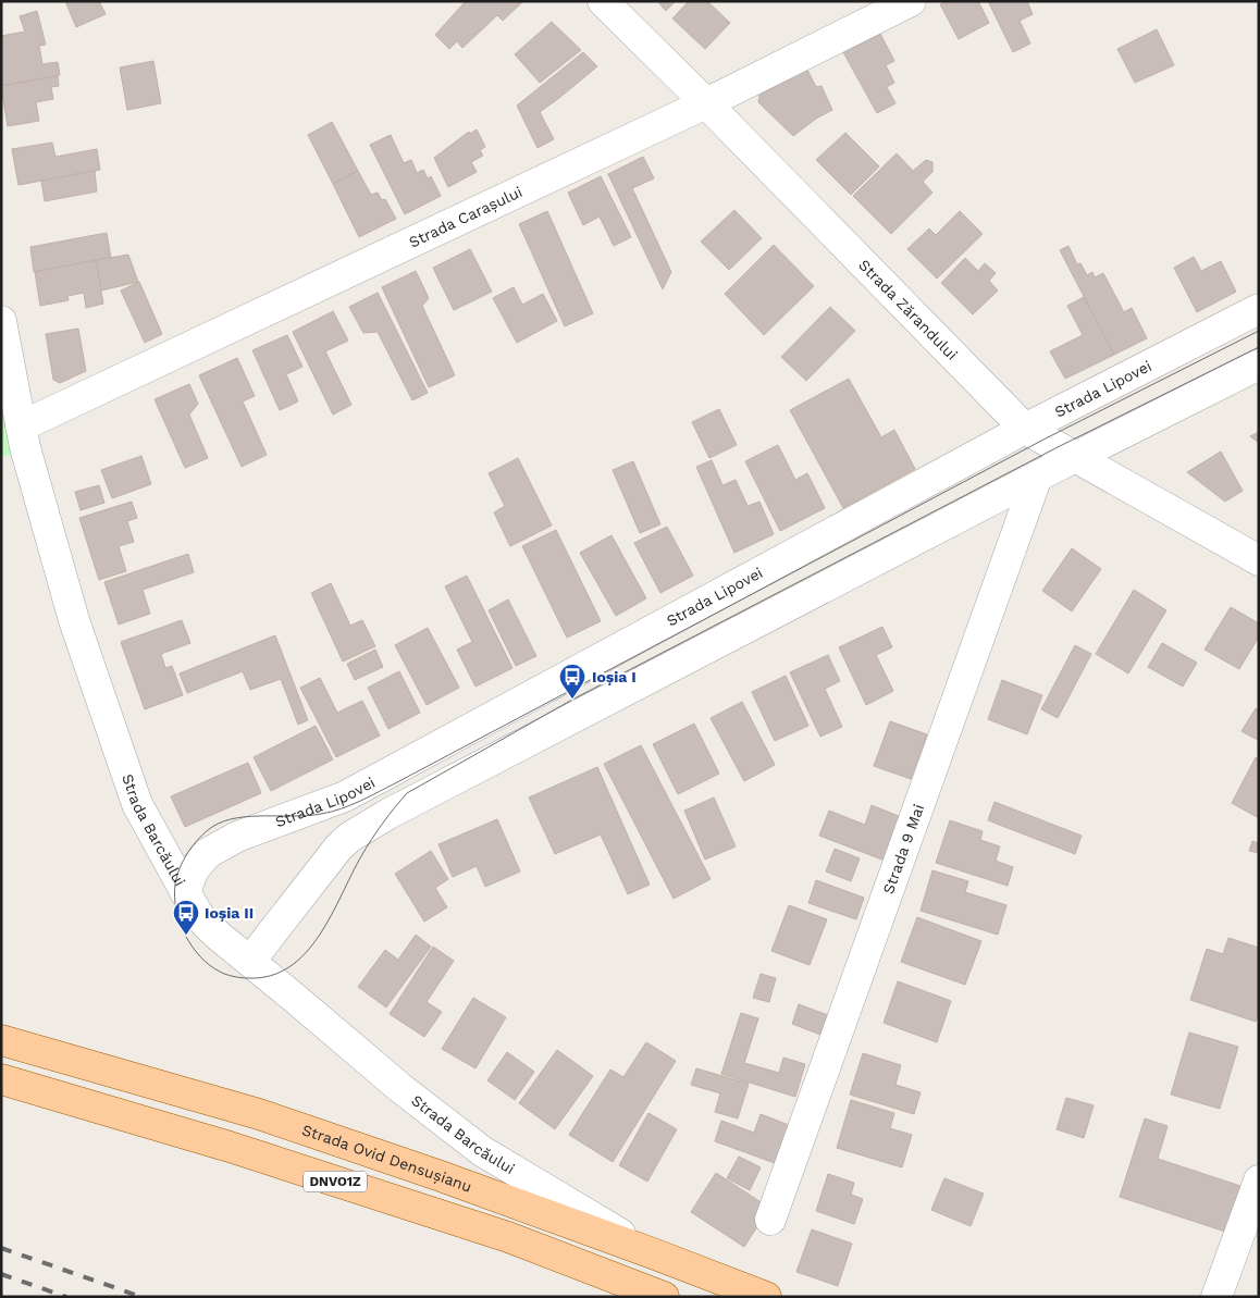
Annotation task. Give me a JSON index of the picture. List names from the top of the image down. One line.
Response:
{"streets":{"main road":["Strada Ovid Densușianu","DNVO1Z"],"street":["Strada Carașului","Strada Zărandului","Strada Lipovei","Strada Barcăului","Strada 9 Mai"]},"crossings":[["Strada Carașului","Strada Zărandului"],["Strada Carașului","Strada Barcăului"],["Strada Zărandului","Strada Lipovei"],["Strada Lipovei","Strada Barcăului"],["Strada Barcăului","Strada Ovid Densușianu"]],"places":{"bus stop":["Ioșia I","Ioșia II"]}}
